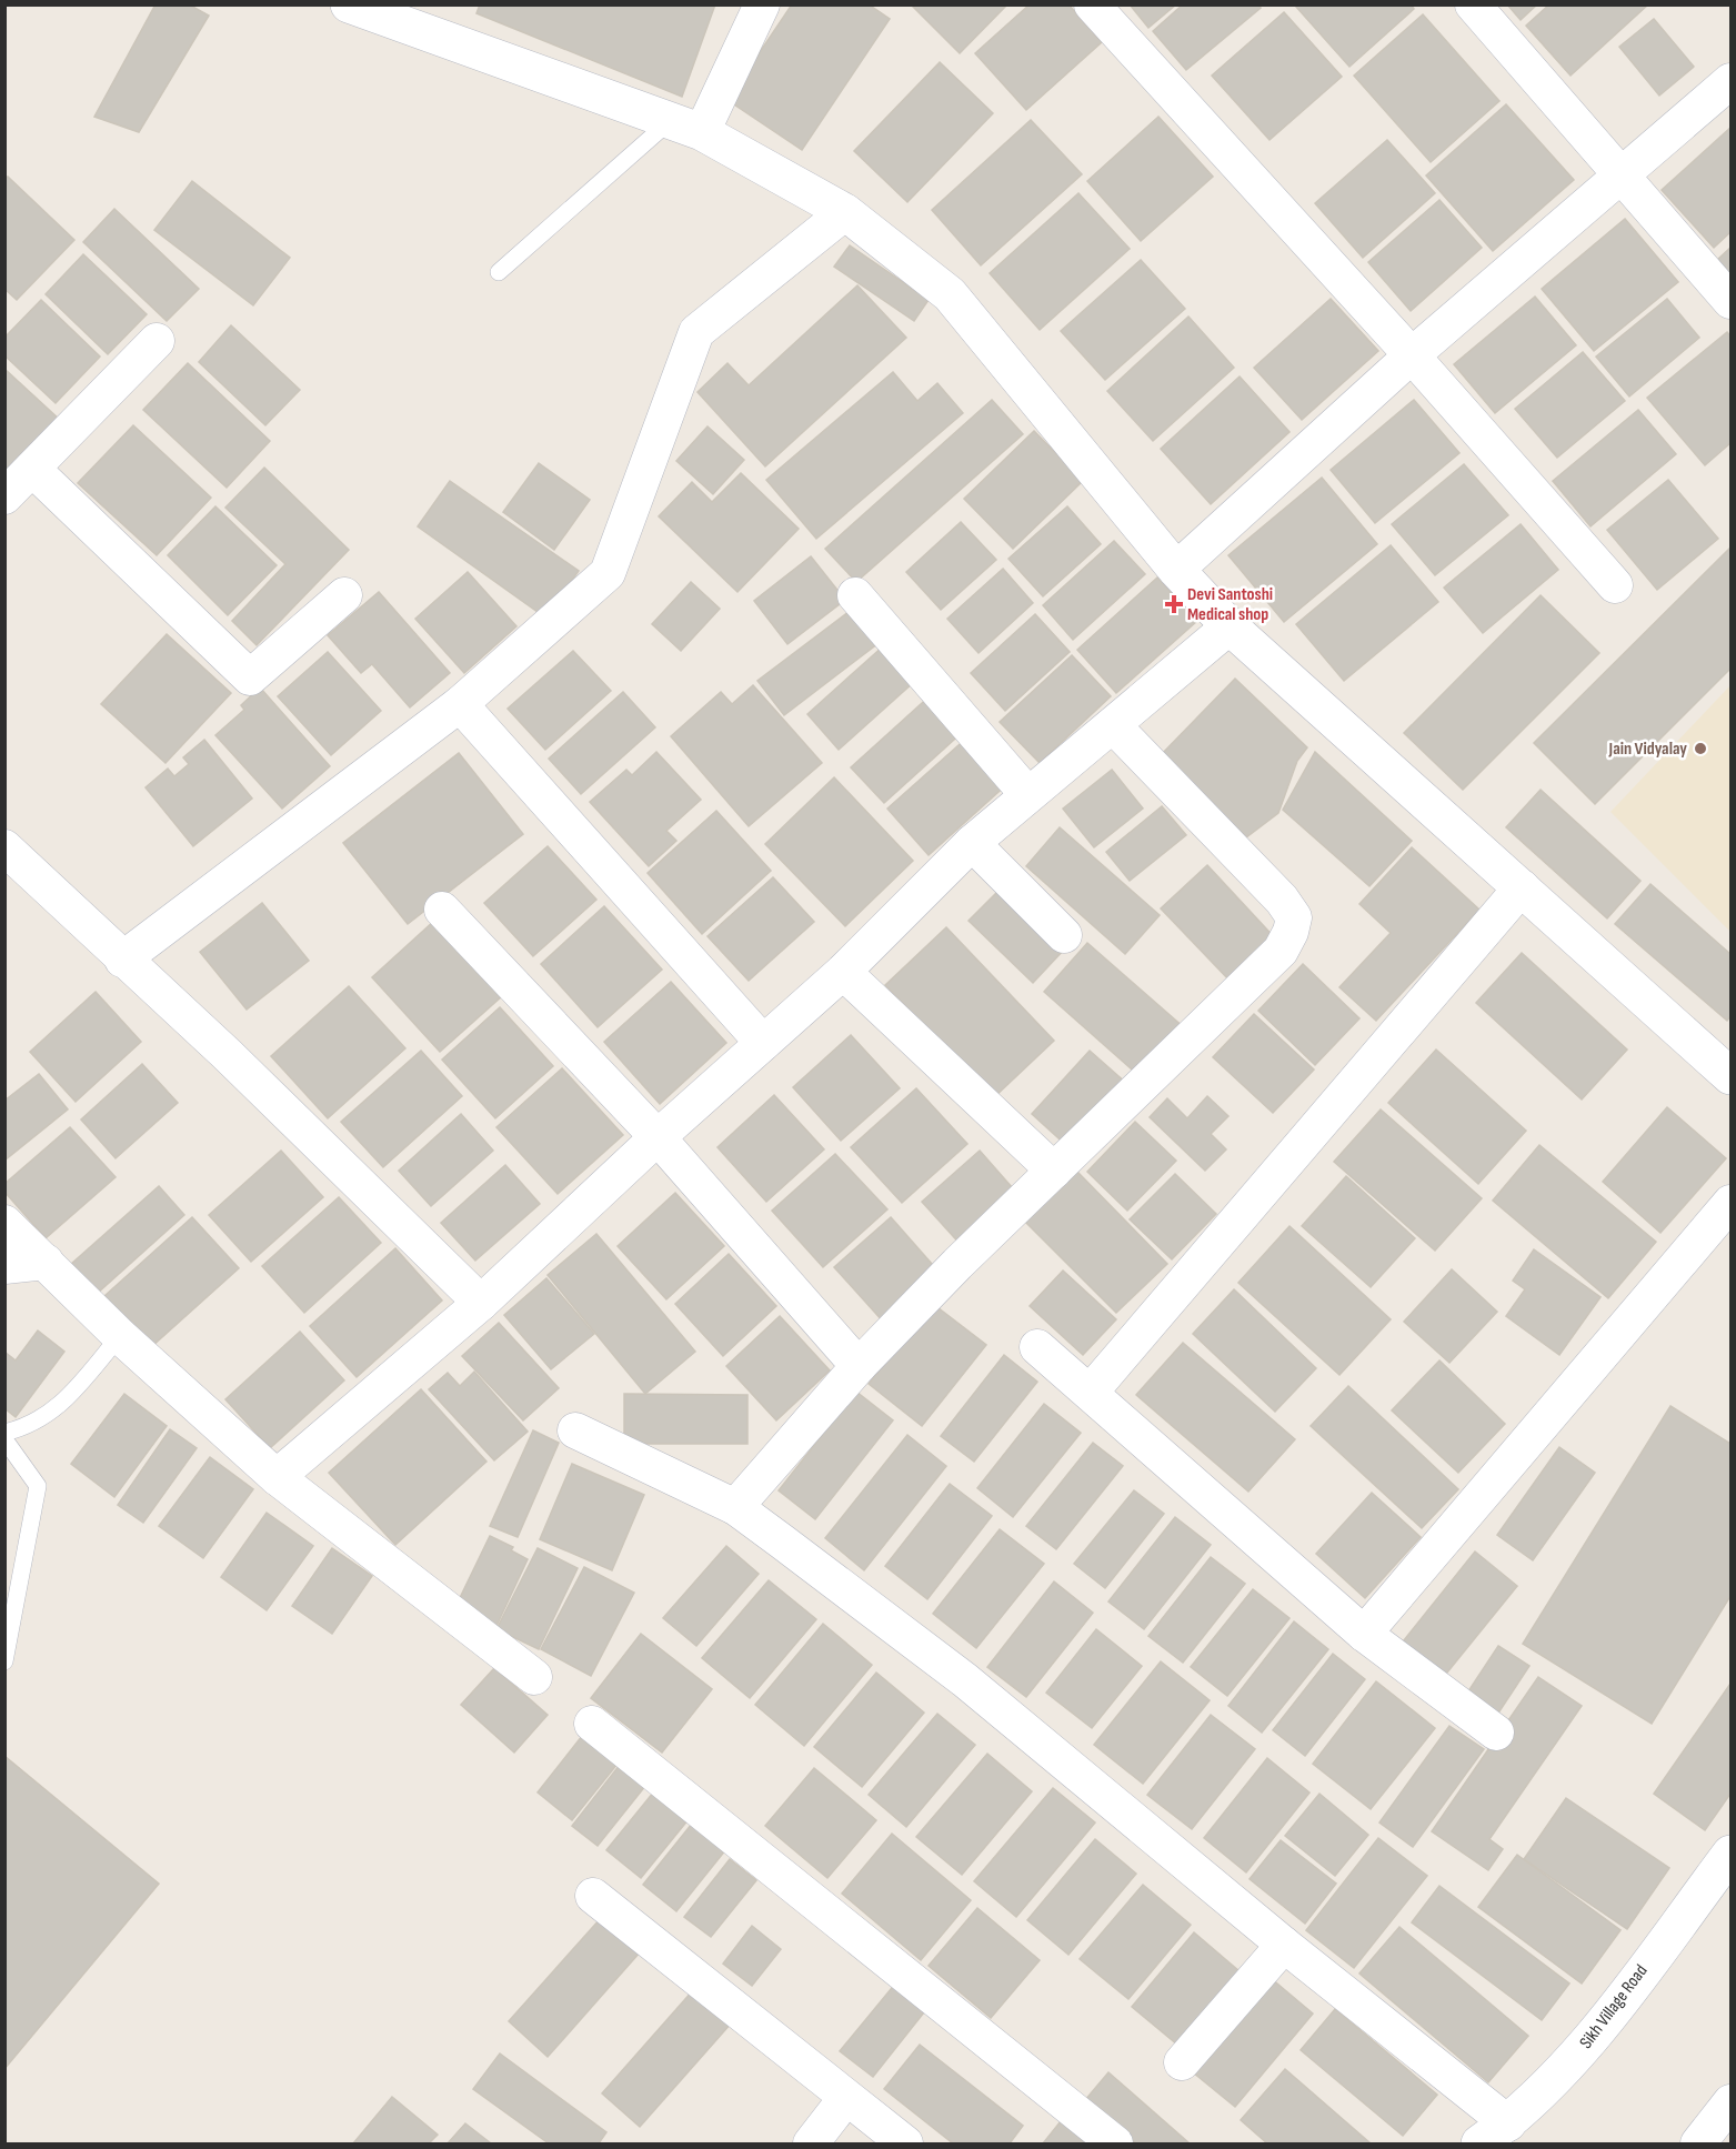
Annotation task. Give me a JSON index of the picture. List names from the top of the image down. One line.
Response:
{"streets":{"street":["Sikh Village Road"]},"places":{"health":["Devi Santoshi Medical shop"],"other":["Jain Vidyalay"]}}
